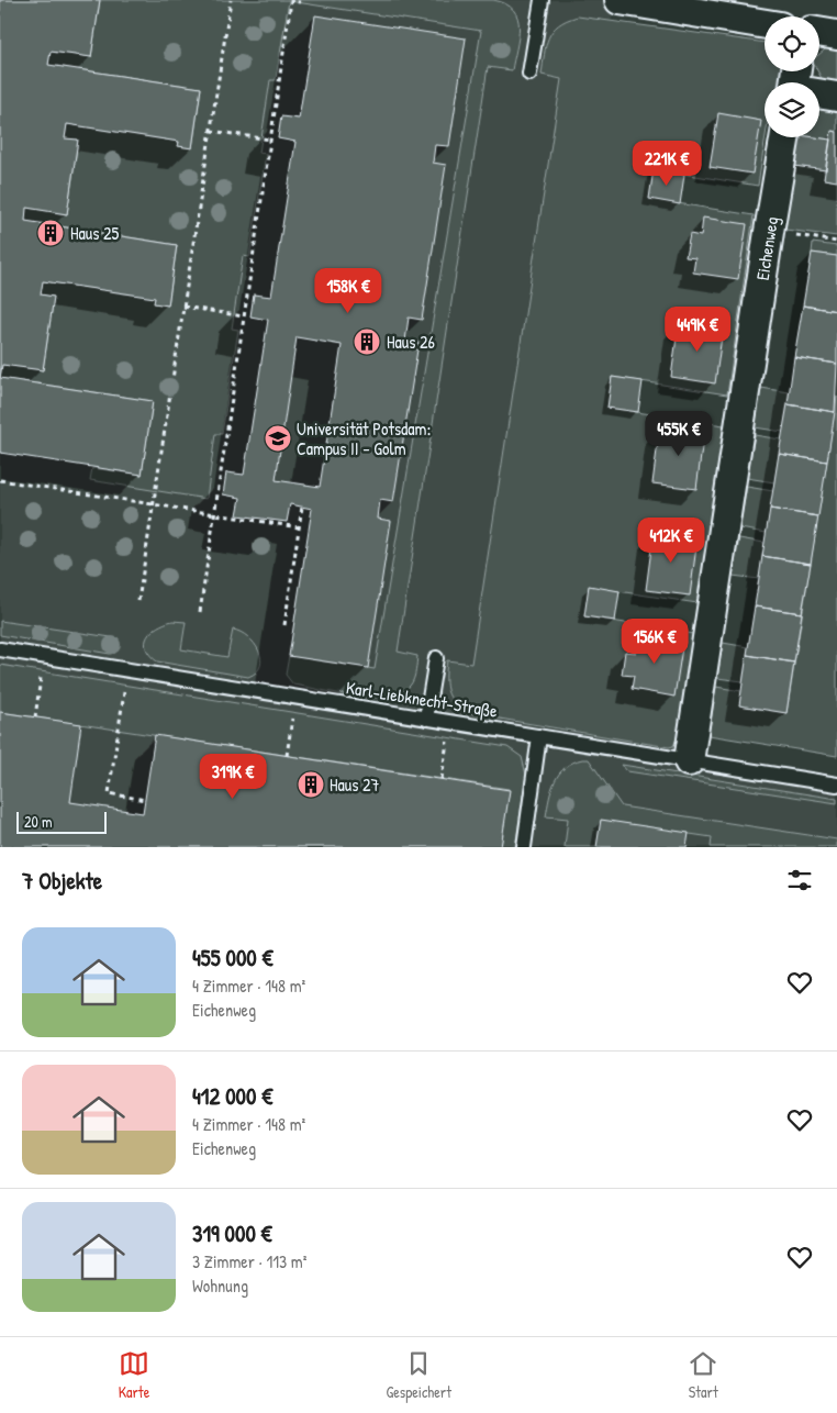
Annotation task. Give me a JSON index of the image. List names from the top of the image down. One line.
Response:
{"streets":{"street":["Eichenweg"],"lane":["Karl-Liebknecht-Straße"]},"crossings":[["Eichenweg","Karl-Liebknecht-Straße"]],"places":{"building":["Haus 25","Haus 26","Haus 27"],"school or university":["Universität Potsdam: Campus II - Golm"]},"scale_bar":"20 m","page":{"price":["221K €","158K €","449K €","455K €","412K €","156K €","319K €"],"scale":"20 m","heading":"7 Objekte","list":[{"name":"455 000 €","note":"4 Zimmer · 148 m² · Eichenweg"},{"name":"412 000 €","note":"4 Zimmer · 148 m² · Eichenweg"},{"name":"319 000 €","note":"3 Zimmer · 113 m² · Wohnung"}],"tabs":["Karte","Gespeichert","Start"]}}
